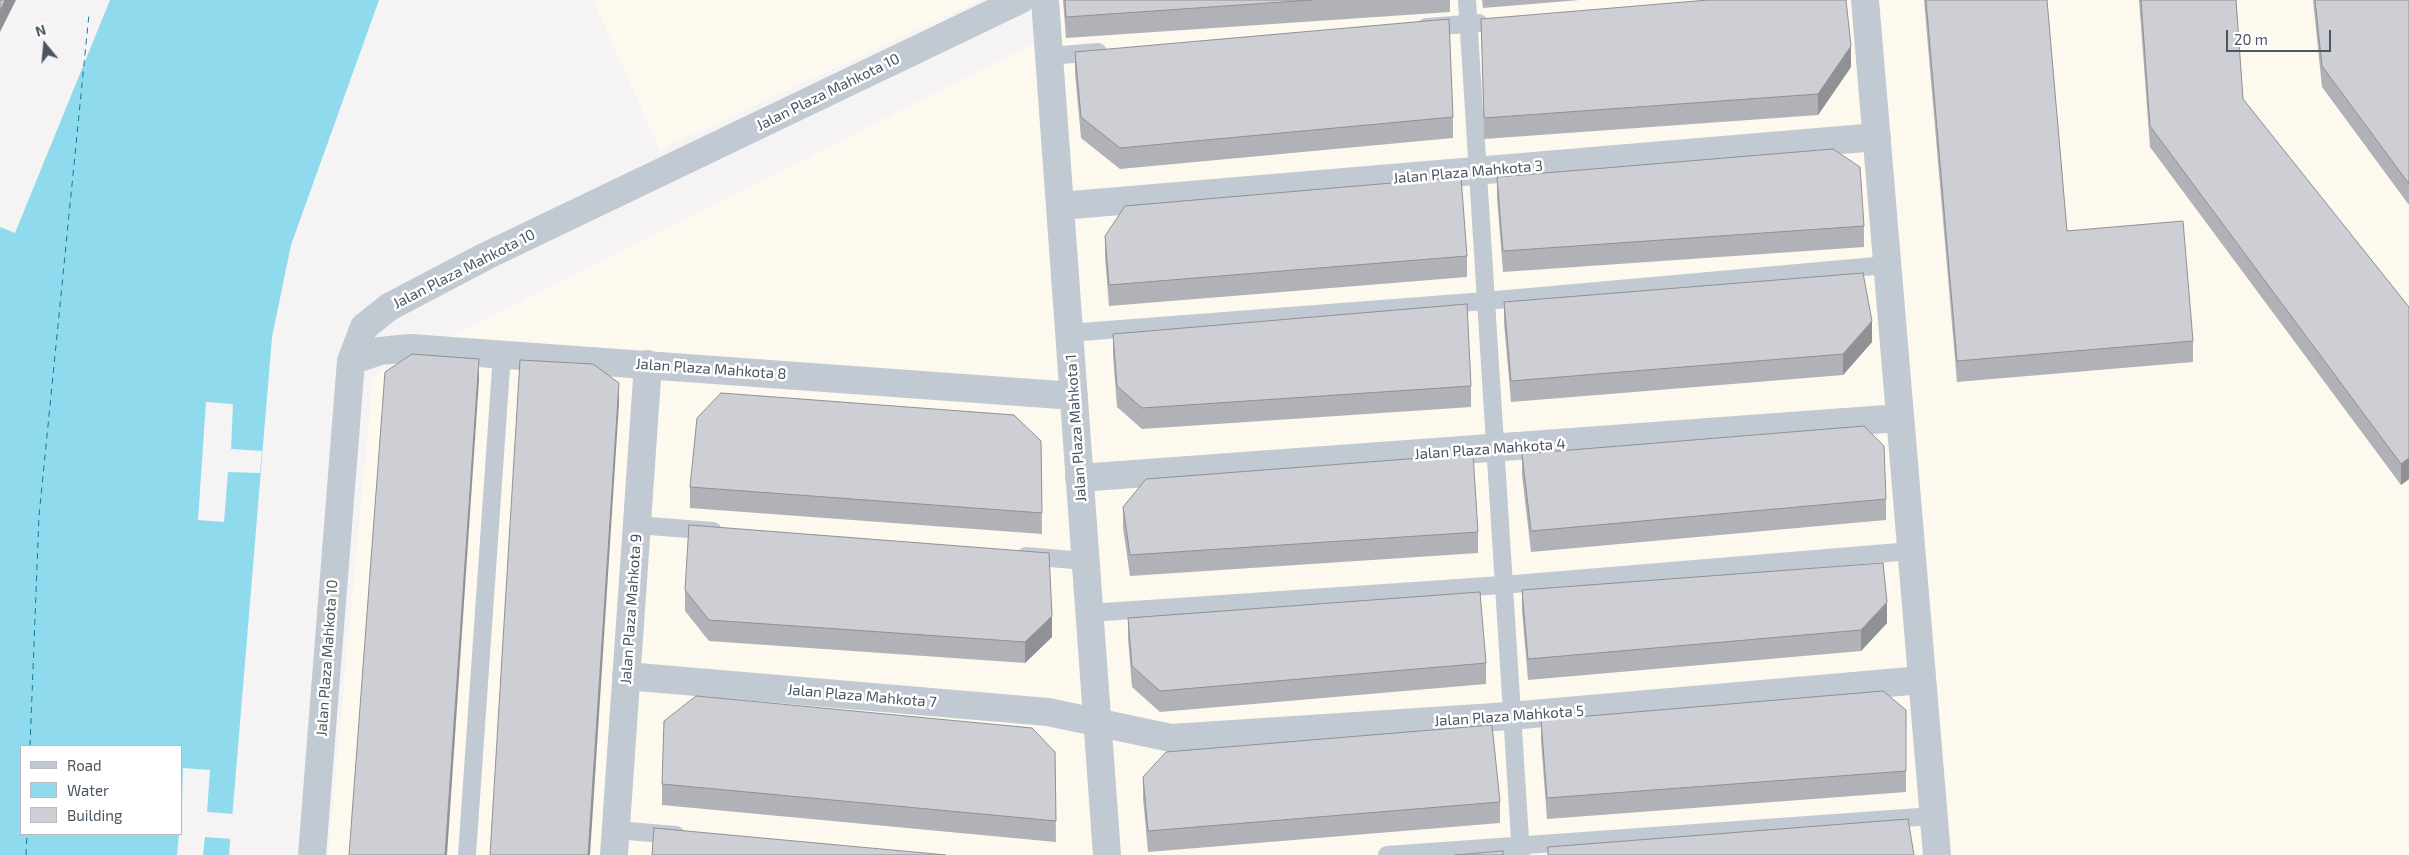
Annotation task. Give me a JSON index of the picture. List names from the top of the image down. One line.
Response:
{"streets":{"street":["Jalan Plaza Mahkota 10","Jalan Plaza Mahkota 3","Jalan Plaza Mahkota 8","Jalan Plaza Mahkota 1","Jalan Plaza Mahkota 4","Jalan Plaza Mahkota 9","Jalan Plaza Mahkota 7","Jalan Plaza Mahkota 5"]},"crossings":[["Jalan Plaza Mahkota 10","Jalan Plaza Mahkota 8"],["Jalan Plaza Mahkota 3","Jalan Plaza Mahkota 1"],["Jalan Plaza Mahkota 8","Jalan Plaza Mahkota 1"],["Jalan Plaza Mahkota 8","Jalan Plaza Mahkota 9"],["Jalan Plaza Mahkota 1","Jalan Plaza Mahkota 4"],["Jalan Plaza Mahkota 1","Jalan Plaza Mahkota 7"],["Jalan Plaza Mahkota 1","Jalan Plaza Mahkota 5"],["Jalan Plaza Mahkota 9","Jalan Plaza Mahkota 7"],["Jalan Plaza Mahkota 7","Jalan Plaza Mahkota 5"]],"legend":["Road","Water","Building"],"scale_bar":"20 m","north":"top"}
